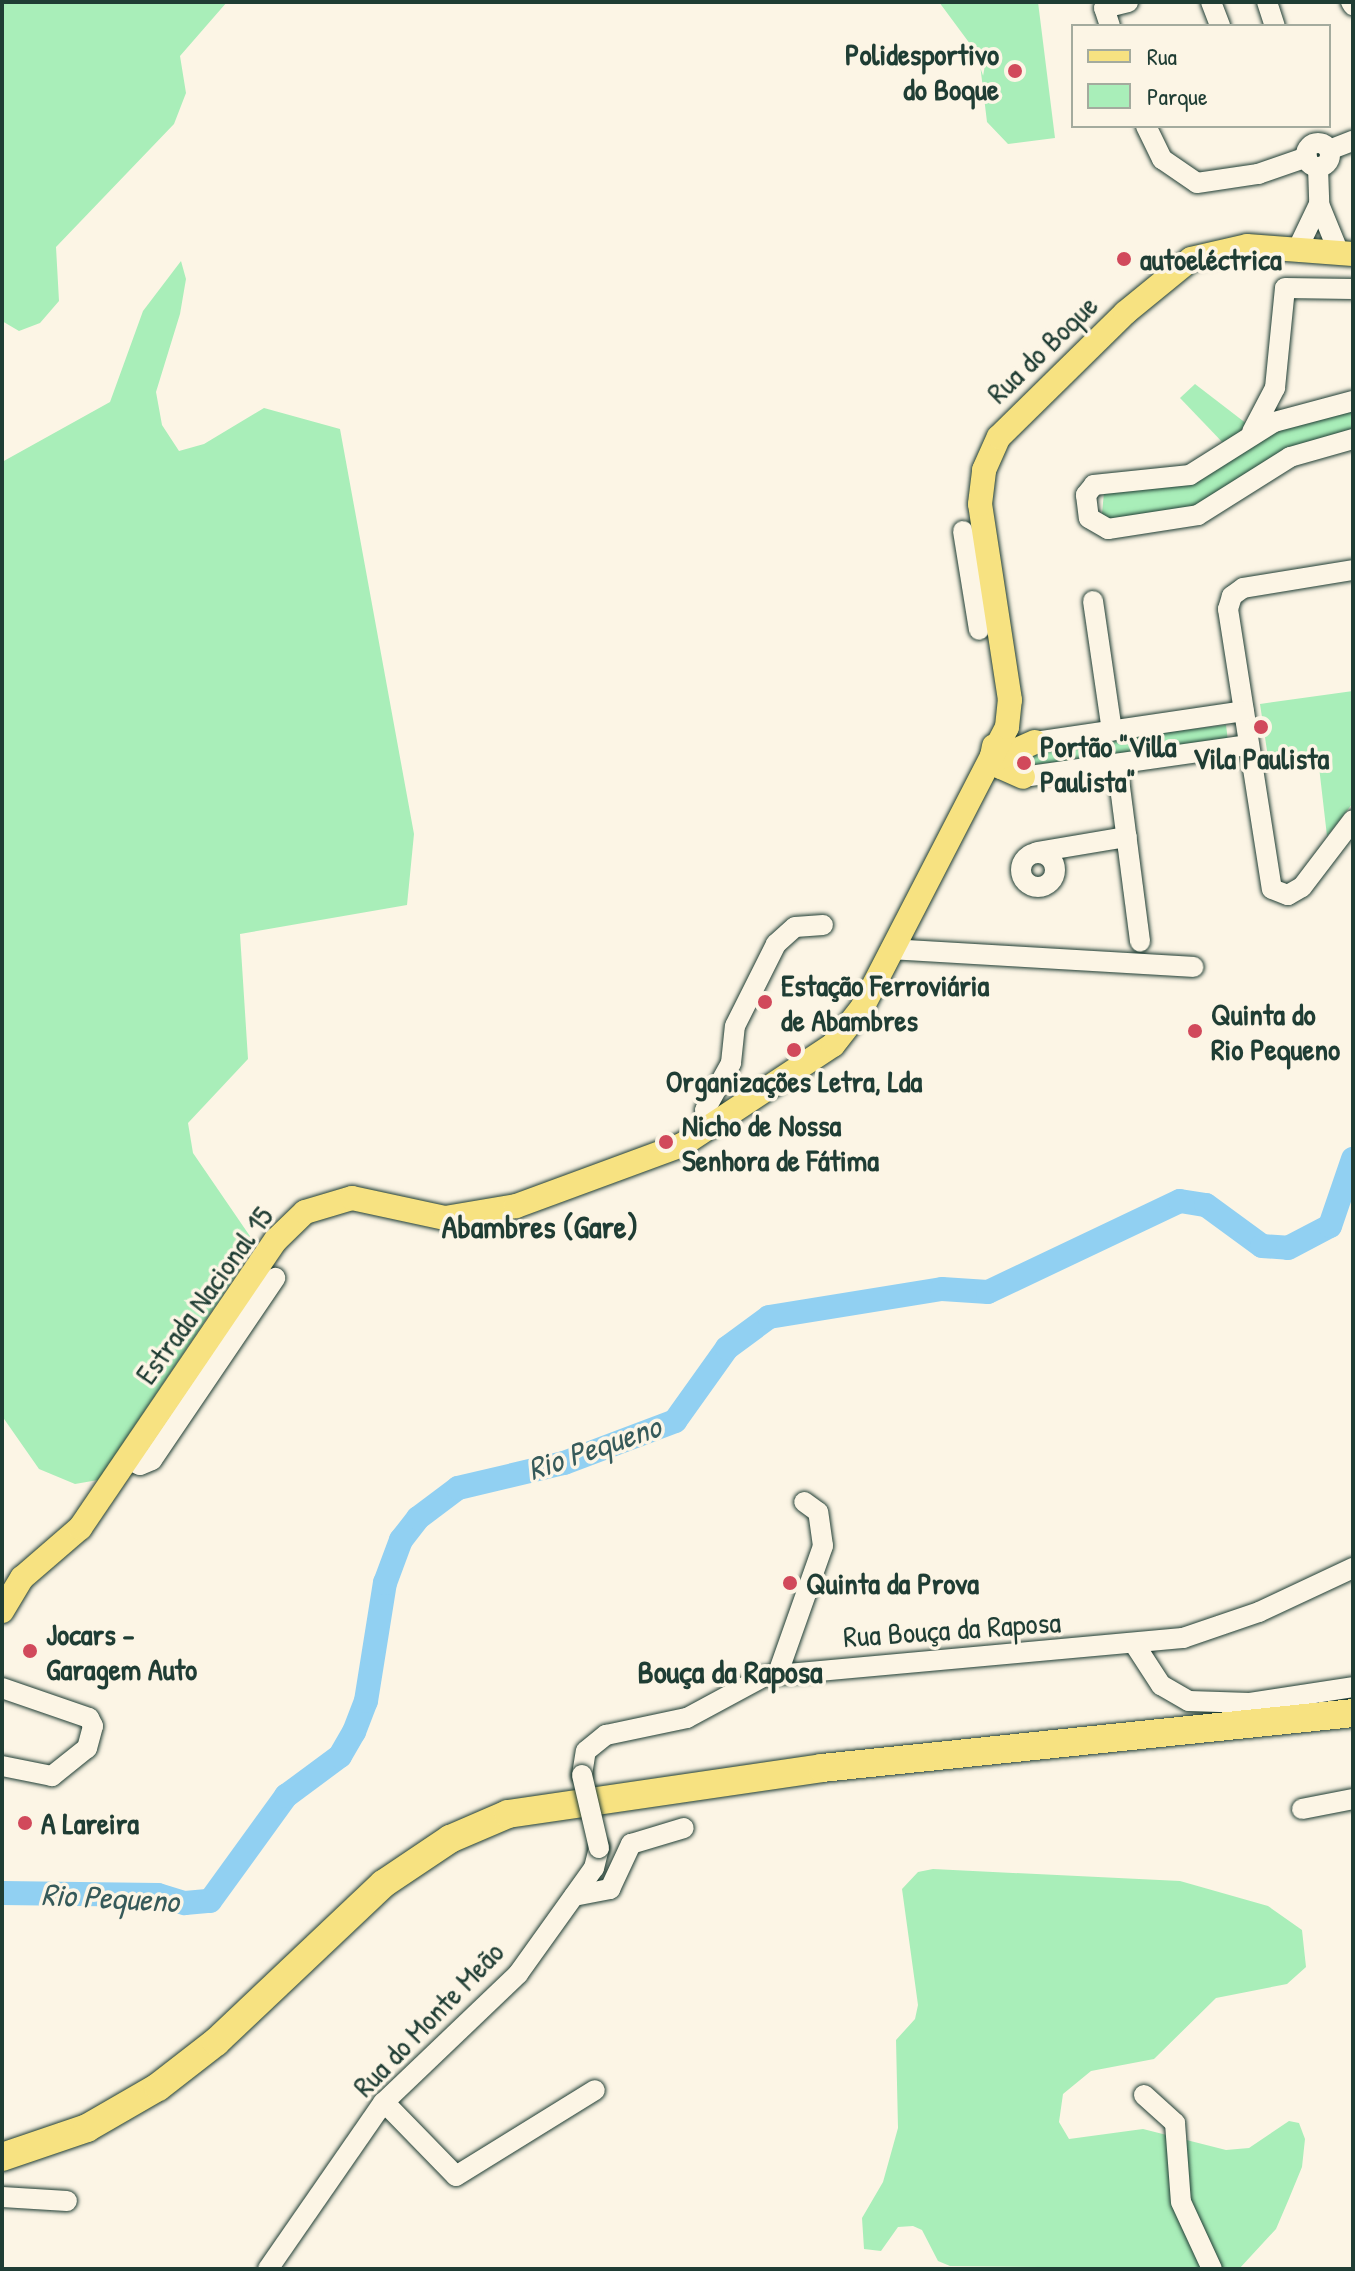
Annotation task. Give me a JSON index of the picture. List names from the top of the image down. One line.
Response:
{"streets":{"main road":["Rua do Boque","Estrada Nacional 15"],"street":["Rua Bouça da Raposa","Rua do Monte Meão"]},"crossings":[["Rua do Boque","Estrada Nacional 15"],["Rua Bouça da Raposa","Rua do Monte Meão"]],"districts":["Abambres (Gare)","Bouça da Raposa"],"water":["Rio Pequeno"],"places":["Polidesportivo do Boque","autoeléctrica","Vila Paulista","Portão \"Villa Paulista\"","Estação Ferroviária de Abambres","Quinta do Rio Pequeno","Organizações Letra, Lda","Nicho de Nossa Senhora de Fátima","Quinta da Prova","Jocars - Garagem Auto","A Lareira"],"legend":["Rua","Parque"]}
